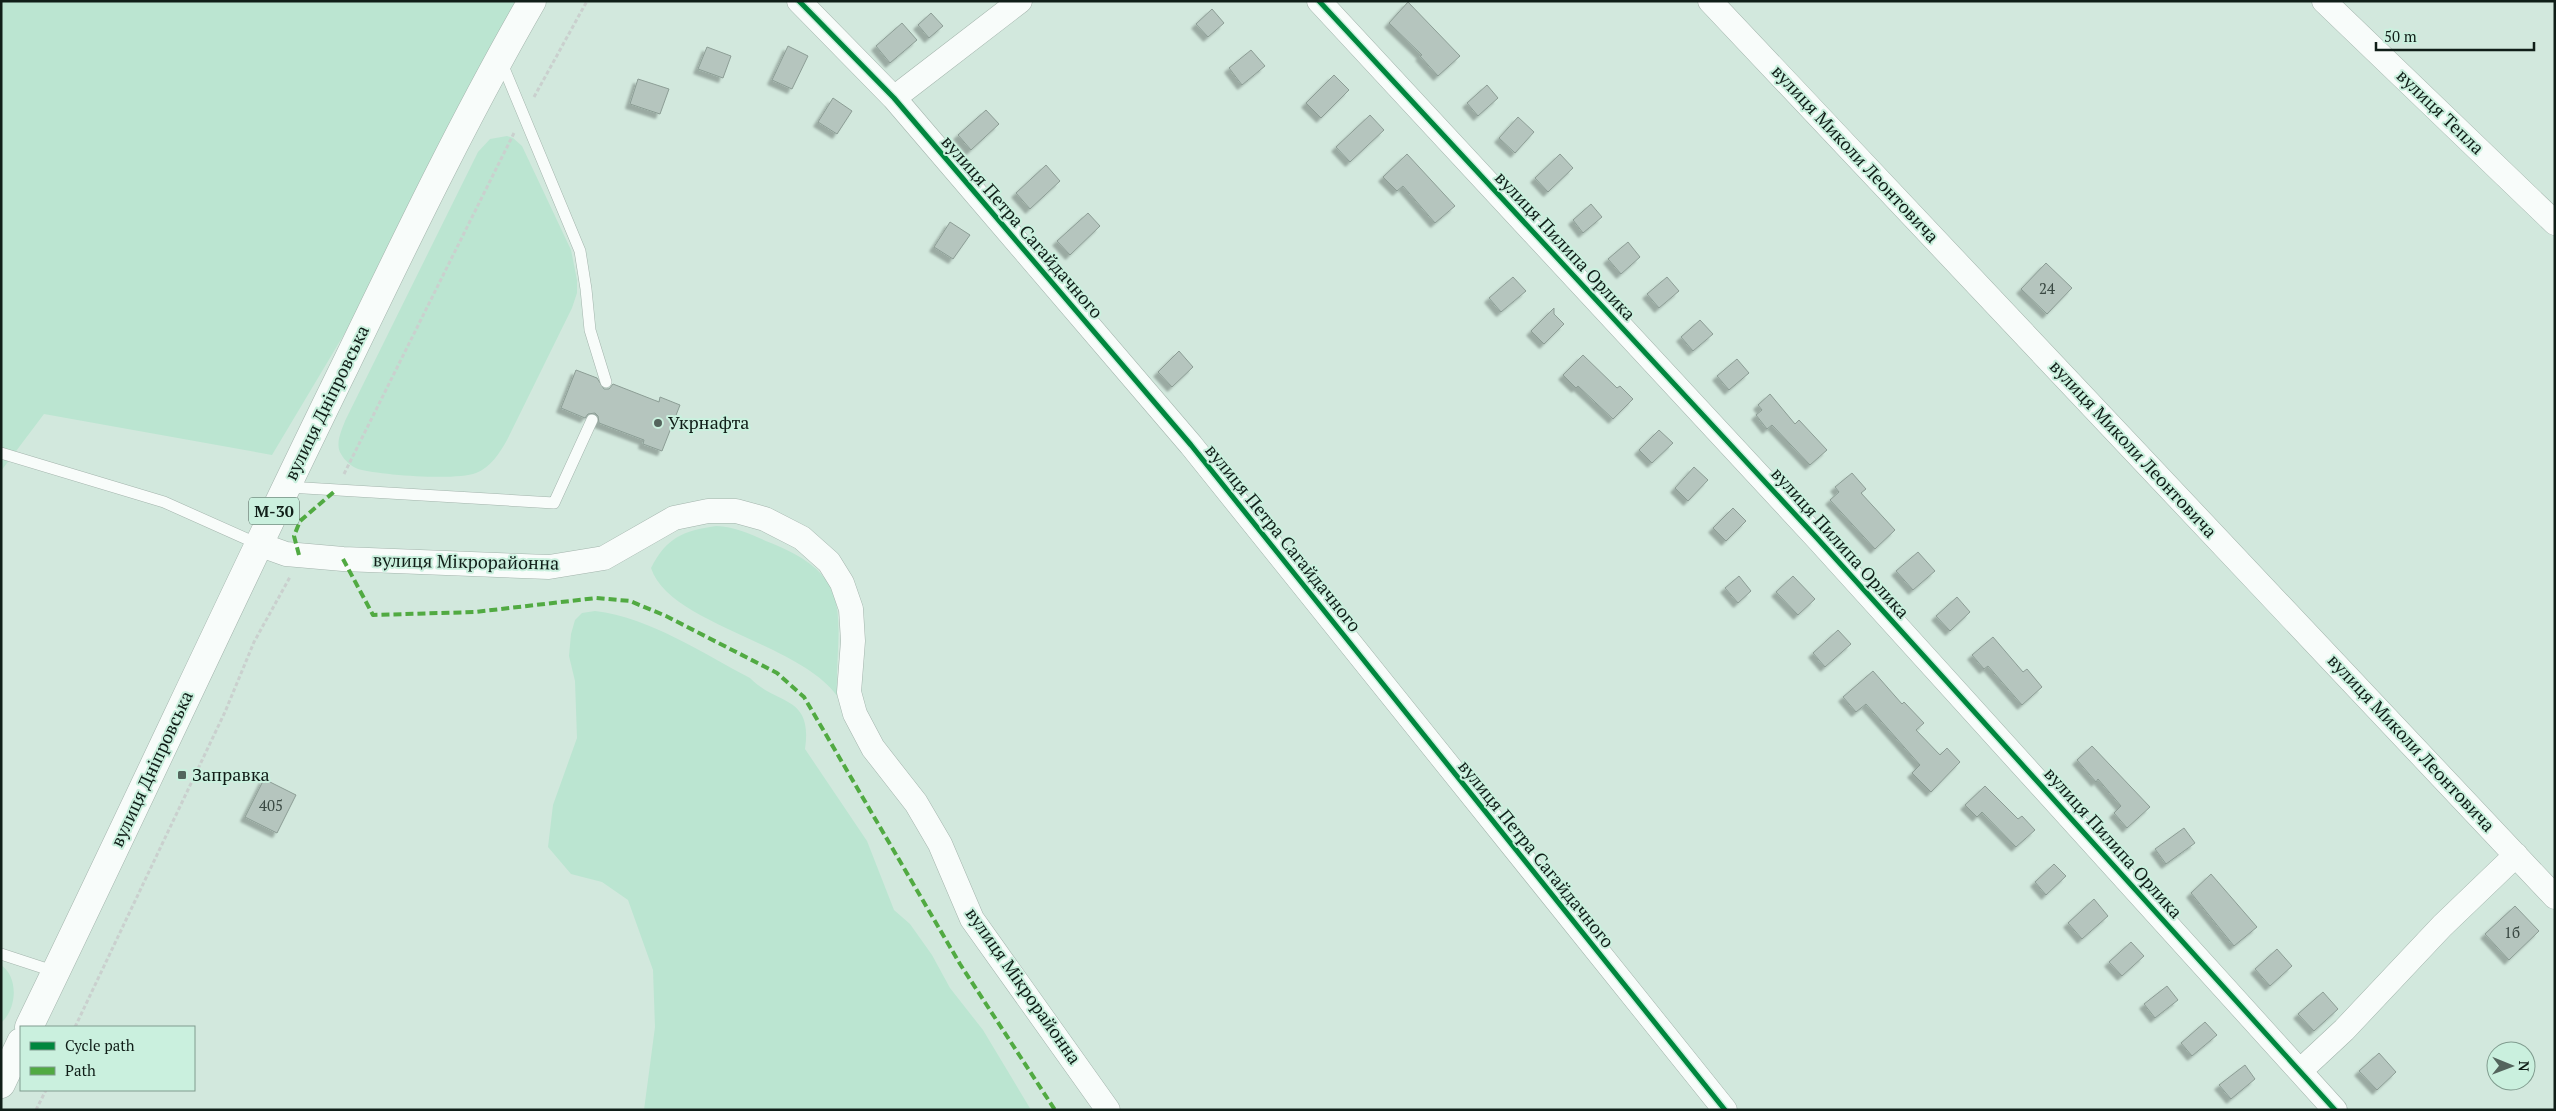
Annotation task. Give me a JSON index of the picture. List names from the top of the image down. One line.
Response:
{"streets":{"highway":["вулиця Дніпровська","М-30"],"street":["вулиця Тепла","вулиця Миколи Леонтовича","вулиця Петра Сагайдачного","вулиця Пилипа Орлика","вулиця Мікрорайонна"]},"crossings":[["вулиця Дніпровська","вулиця Мікрорайонна"]],"places":{"other":["Укрнафта"],"transit":["Заправка"]},"house_numbers":["24","405","1б"],"legend":["Cycle path","Path"],"scale_bar":"50 m","north":"right"}
